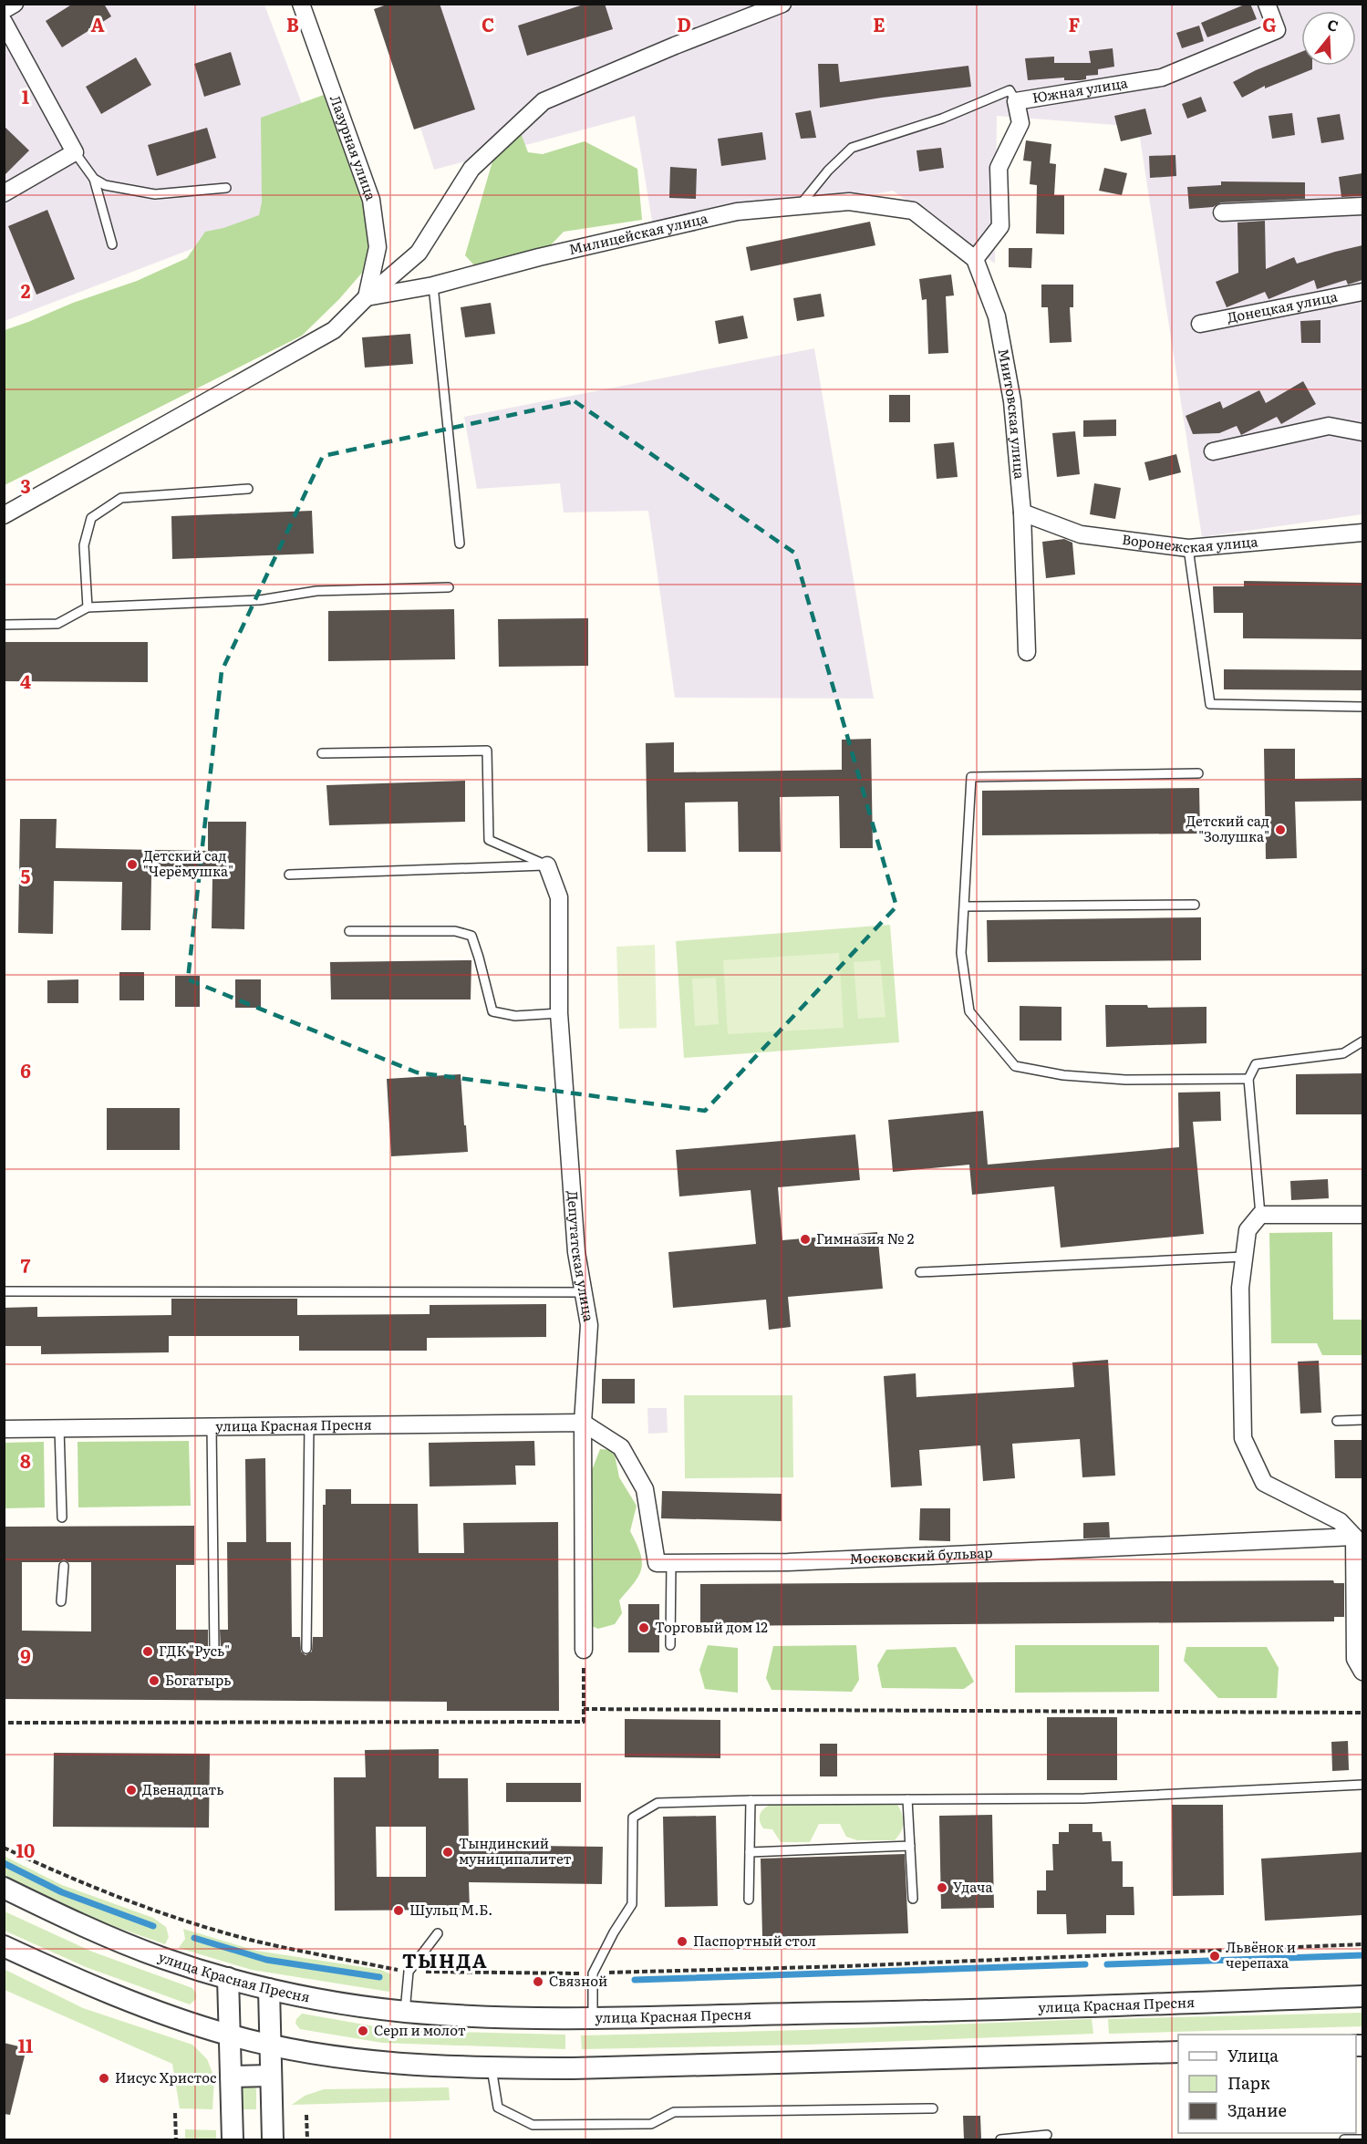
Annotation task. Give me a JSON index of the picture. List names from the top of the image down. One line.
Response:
{"streets":{"street":["Южная улица","Лазурная улица","Милицейская улица","Донецкая улица","Миитовская улица","Воронежская улица","Депутатская улица","улица Красная Пресня","Московский бульвар"]},"crossings":[["Южная улица","Милицейская улица"],["Южная улица","Миитовская улица"],["Лазурная улица","Милицейская улица"],["Милицейская улица","Миитовская улица"],["Миитовская улица","Воронежская улица"],["Депутатская улица","улица Красная Пресня"]],"districts":["ТЫНДА"],"places":["Детский сад \"Золушка\"","Детский сад \"Черёмушка\"","Гимназия № 2","Торговый дом 12","ГДК \"Русь\"","Богатырь","Двенадцать","Тындинский муниципалитет","Удача","Шульц М.Б.","Паспортный стол","Львёнок и черепаха","Связной","Серп и молот","Иисус Христос"],"legend":["Улица","Парк","Здание"],"north":"top","grid":{"columns":["A","B","C","D","E","F","G"],"rows":["1","2","3","4","5","6","7","8","9","10","11"]}}
